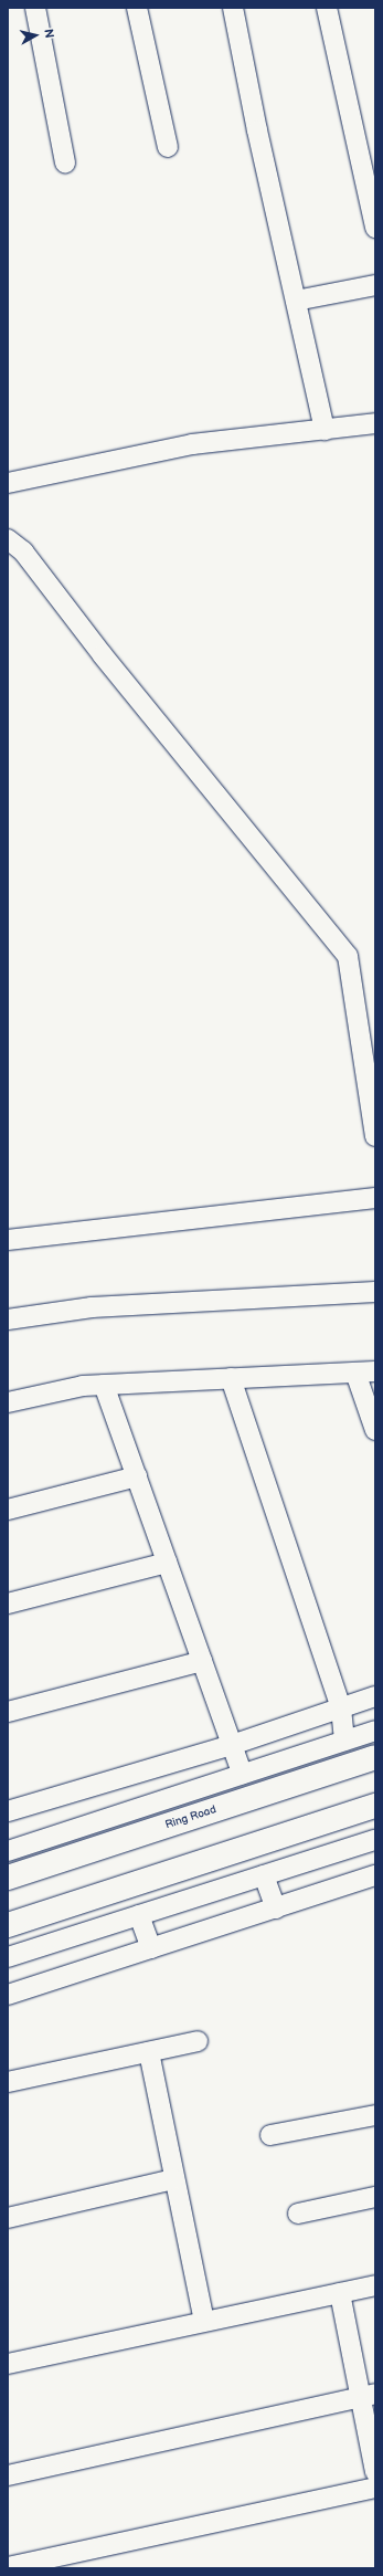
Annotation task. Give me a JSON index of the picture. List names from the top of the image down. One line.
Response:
{"streets":{"highway":["Ring Road"]},"north":"right"}
